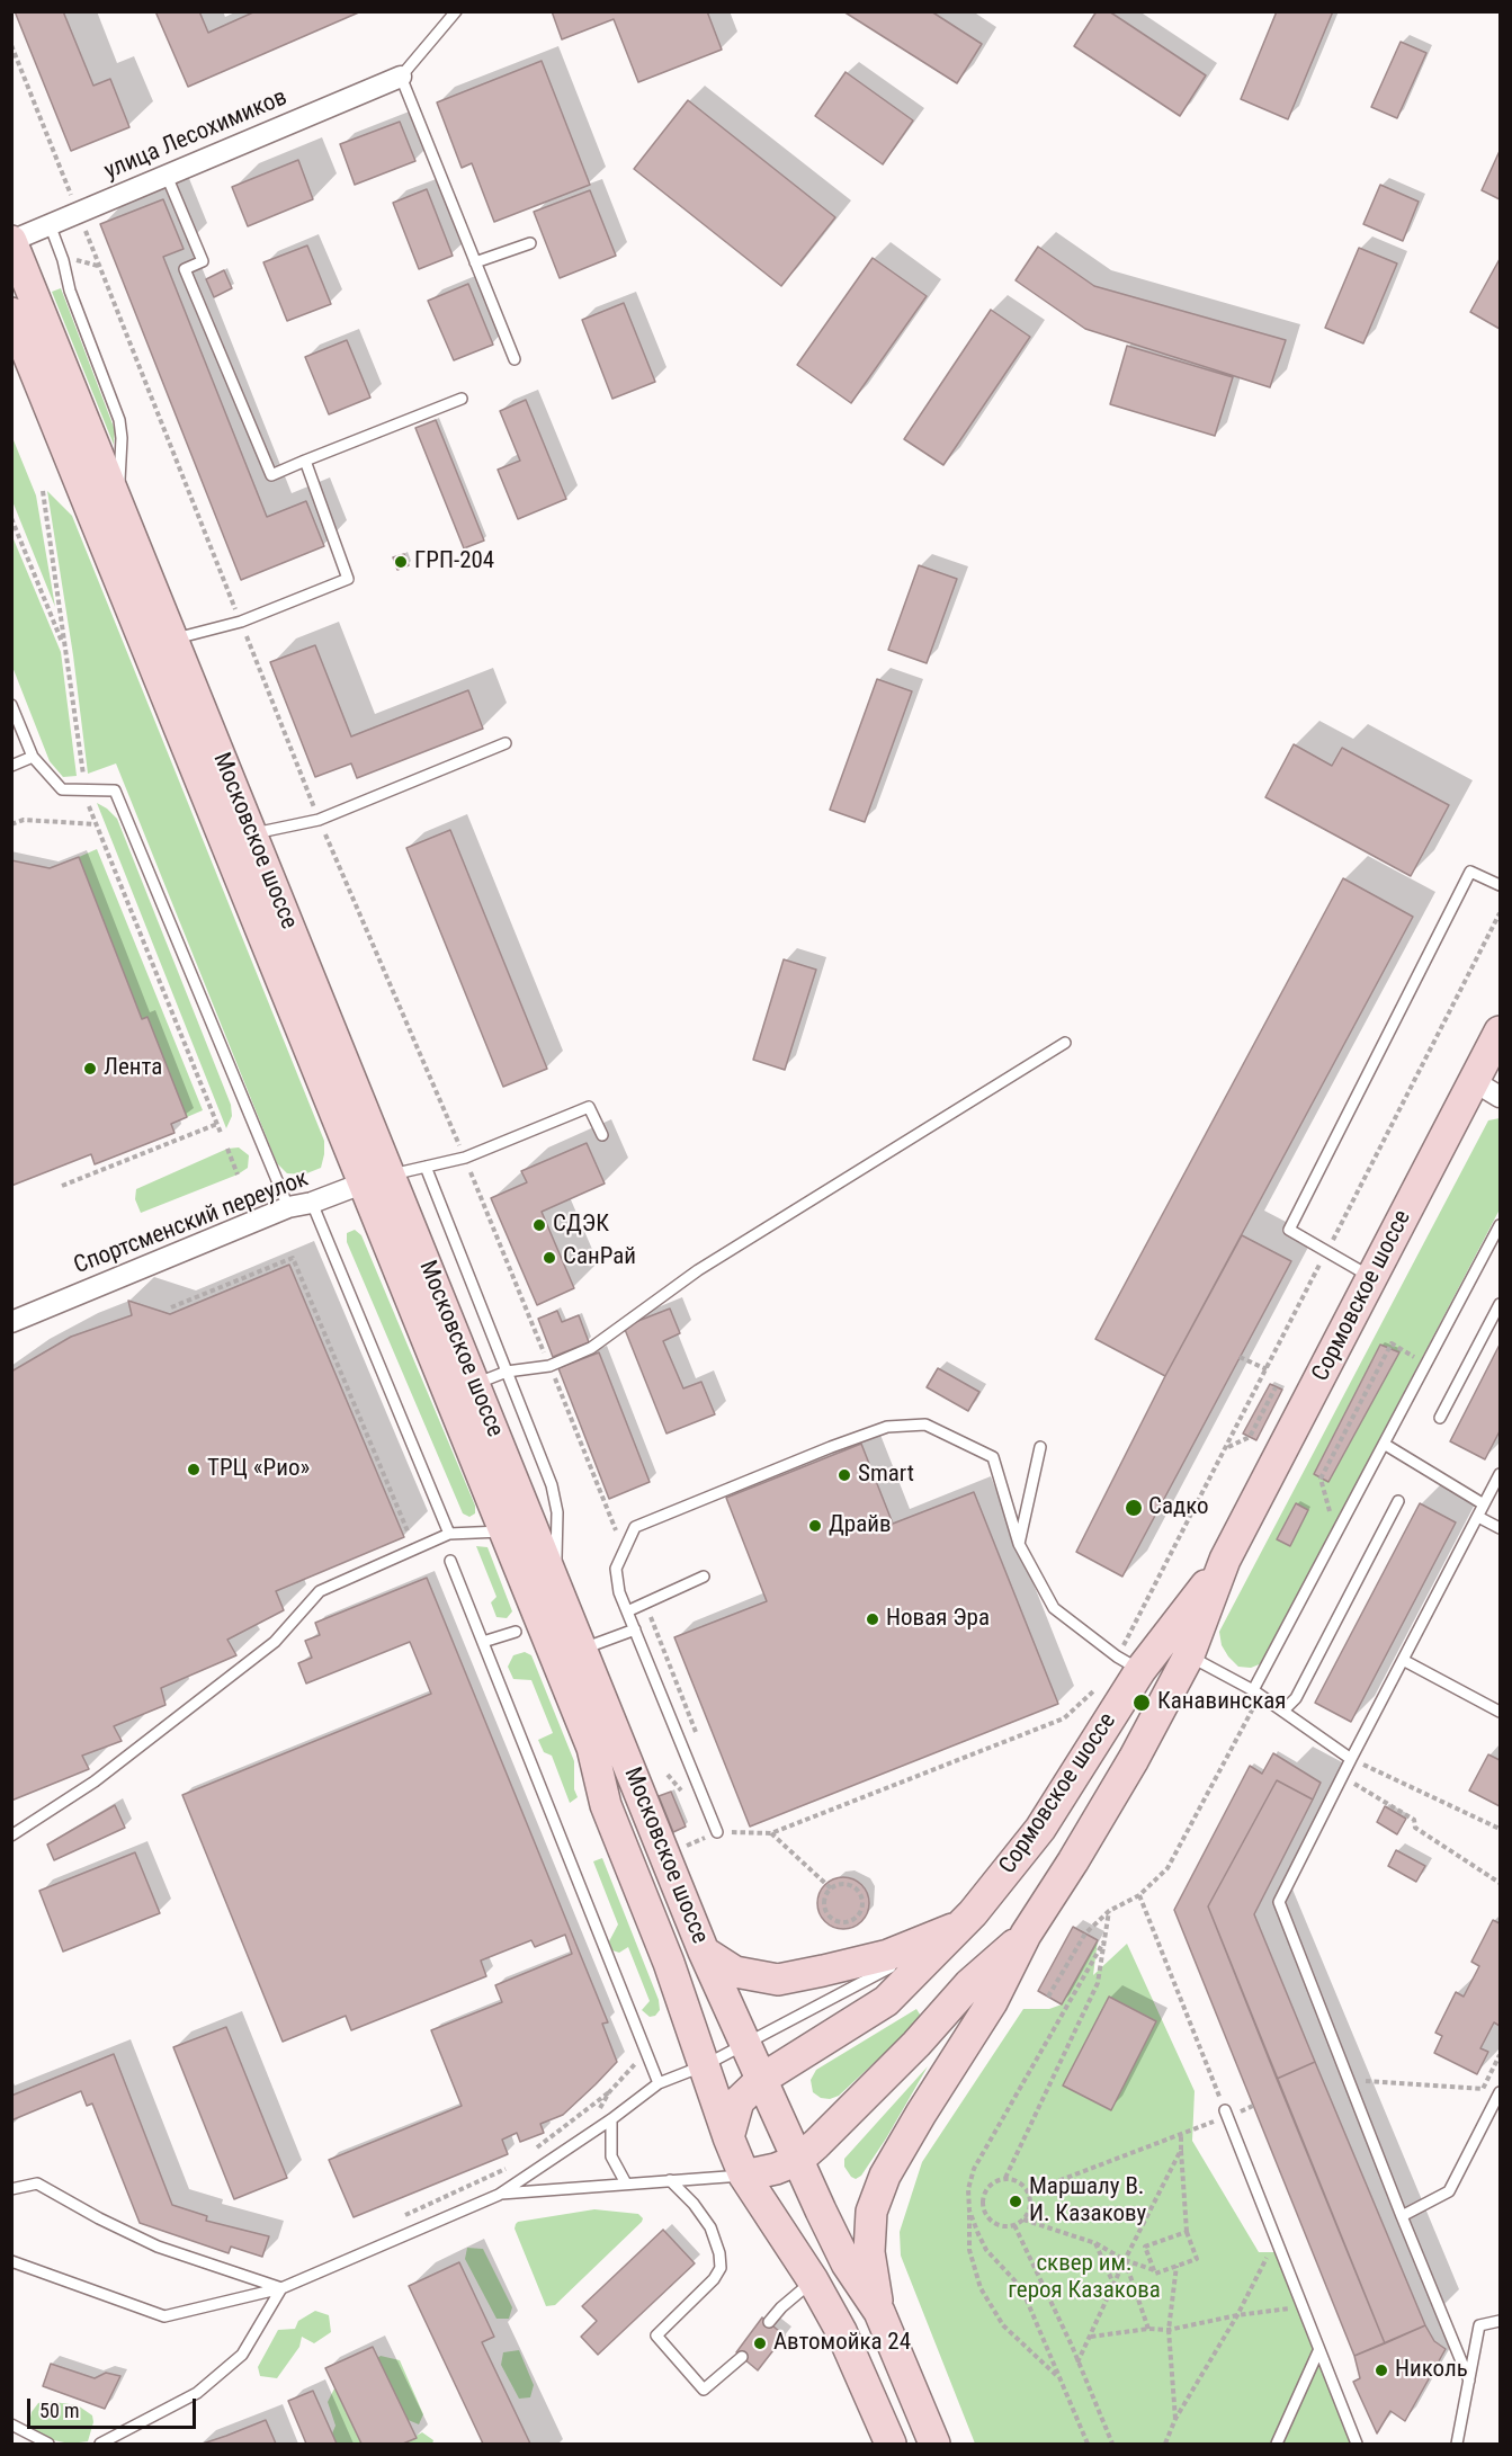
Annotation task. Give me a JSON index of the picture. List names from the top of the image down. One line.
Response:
{"streets":{"main road":["Московское шоссе","Сормовское шоссе"],"street":["улица Лесохимиков","Спортсменский переулок"]},"crossings":[["улица Лесохимиков","Московское шоссе"],["Московское шоссе","Спортсменский переулок"],["Московское шоссе","Сормовское шоссе"]],"parks":["сквер им. героя Казакова"],"places":["ГРП-204","Лента","СДЭК","СанРай","ТРЦ «Рио»","Smart","Садко","Драйв","Новая Эра","Канавинская","Маршалу В. И. Казакову","Автомойка 24","Николь"],"scale_bar":"50 m"}
